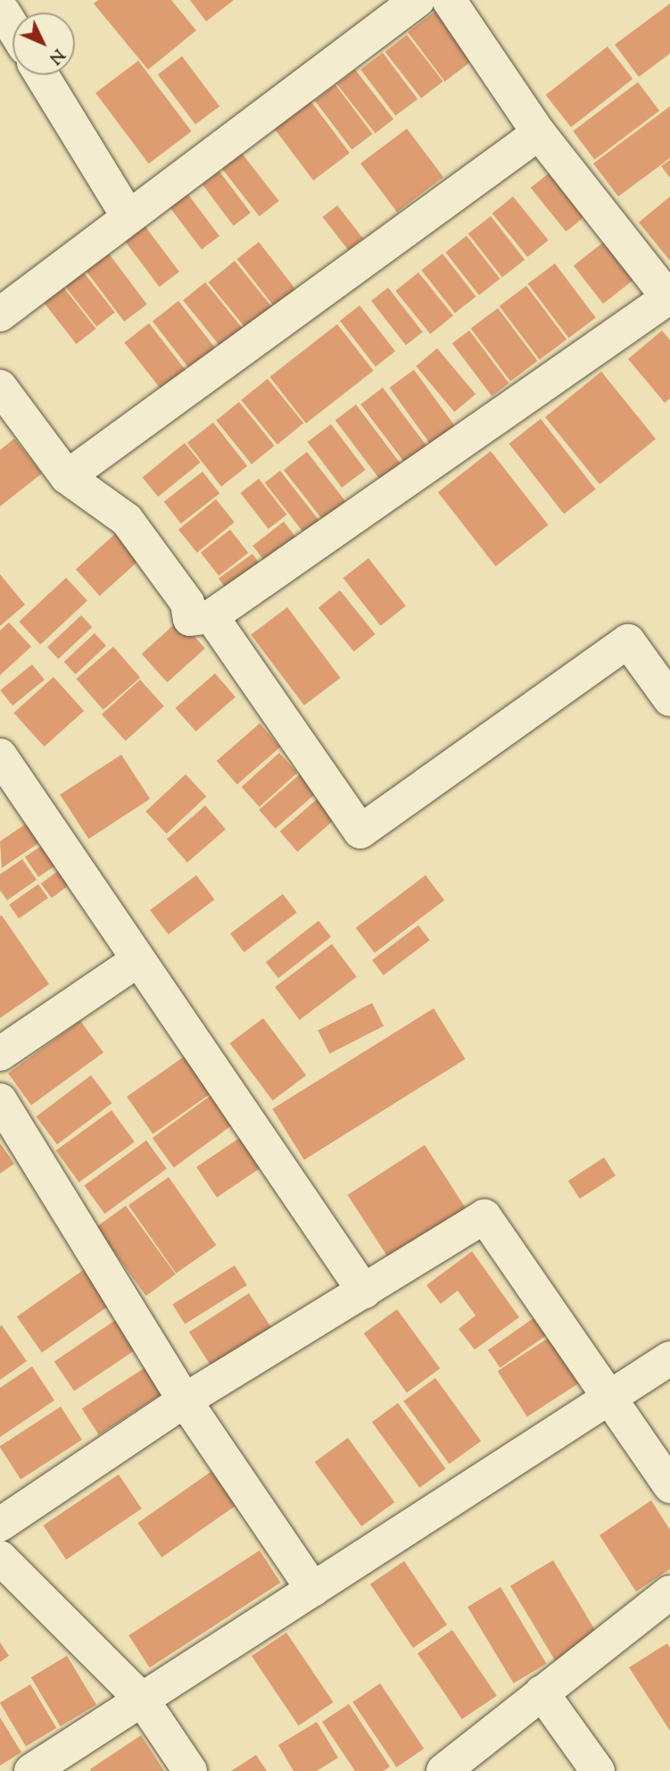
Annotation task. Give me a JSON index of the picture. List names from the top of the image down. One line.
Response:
{"north":"bottom right"}
